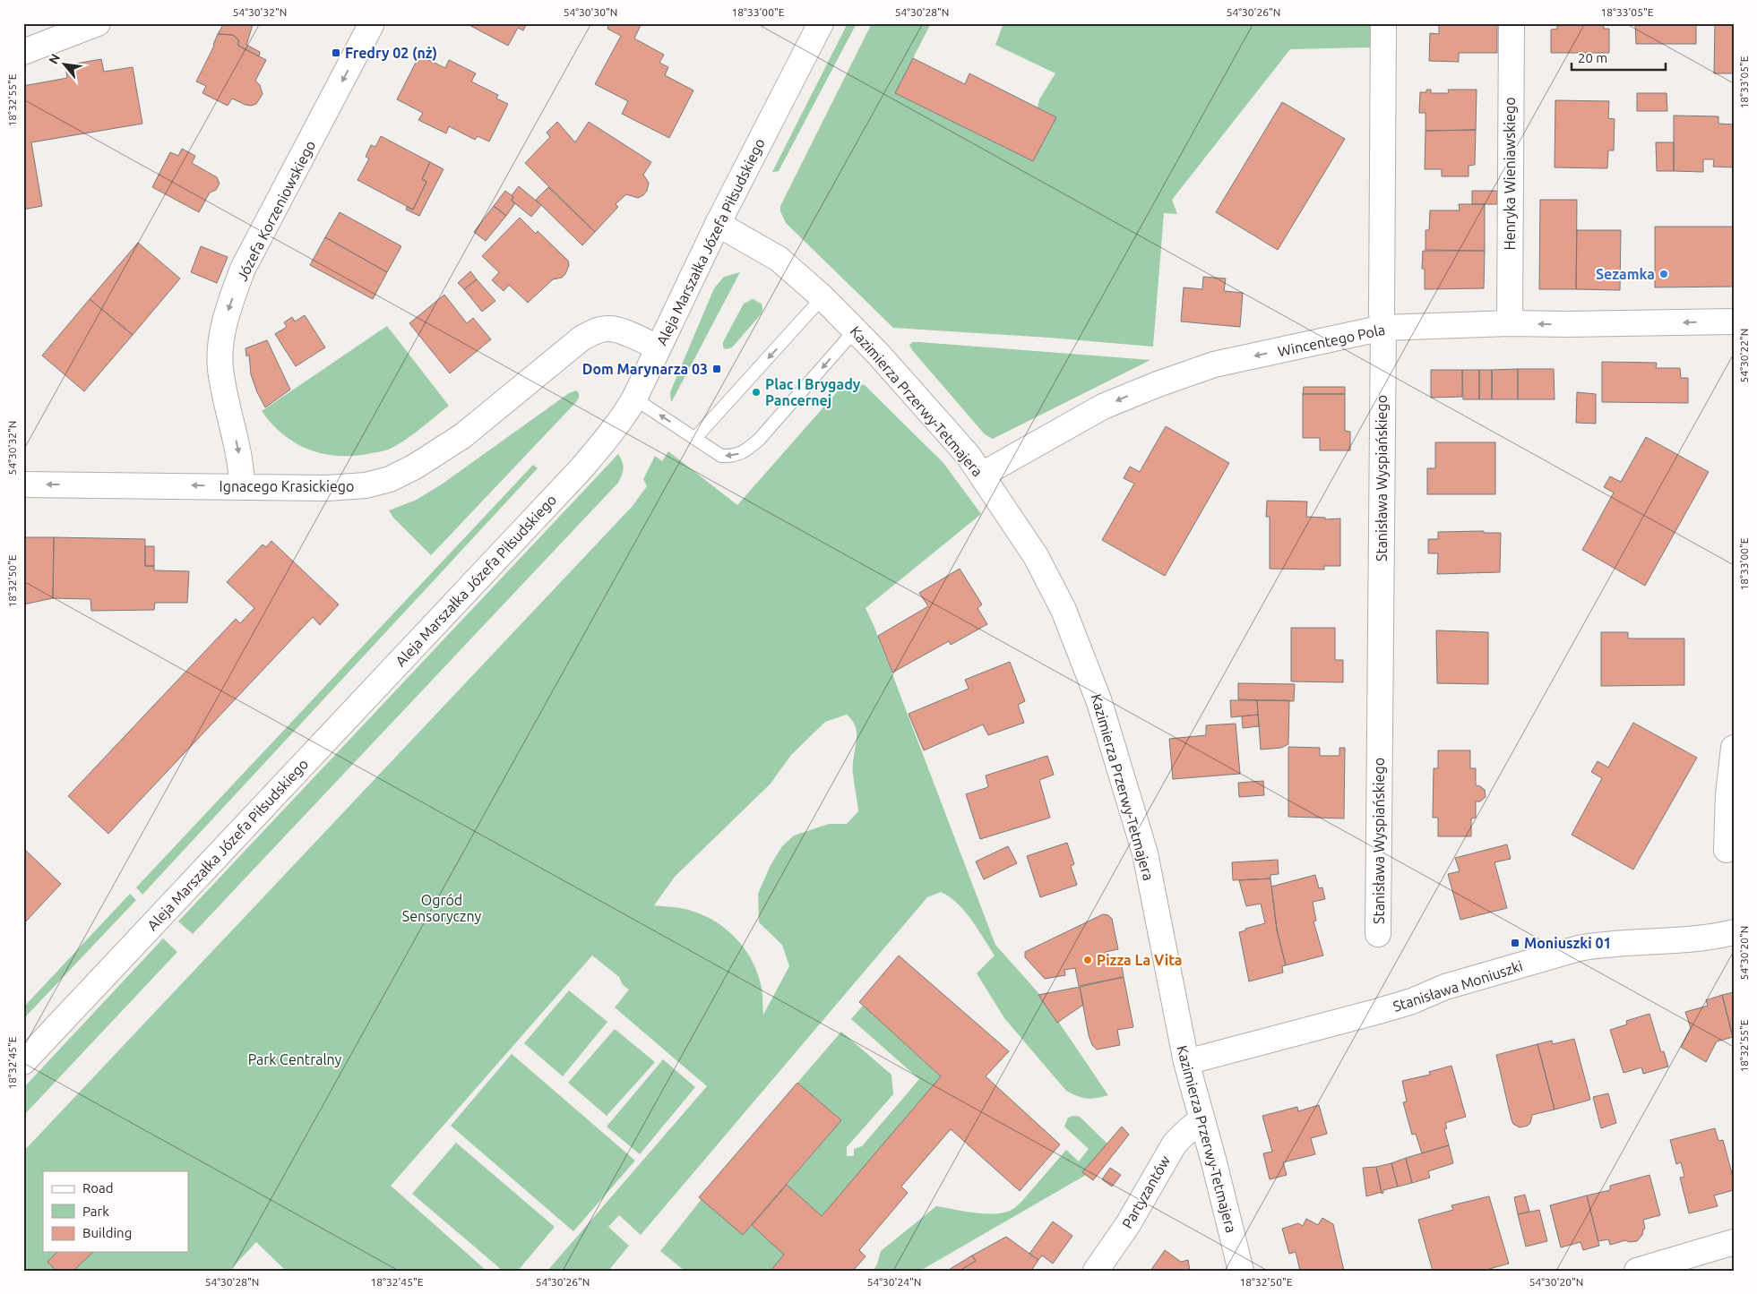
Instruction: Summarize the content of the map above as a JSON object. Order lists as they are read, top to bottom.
{
  "streets": {
    "street": [
      "Henryka Wieniawskiego",
      "Józefa Korzeniowskiego",
      "Aleja Marszałka Józefa Piłsudskiego",
      "Wincentego Pola",
      "Kazimierza Przerwy-Tetmajera",
      "Stanisława Wyspiańskiego",
      "Ignacego Krasickiego",
      "Stanisława Moniuszki",
      "Partyzantów"
    ]
  },
  "crossings": [
    ["Henryka Wieniawskiego", "Wincentego Pola"],
    ["Józefa Korzeniowskiego", "Ignacego Krasickiego"],
    ["Aleja Marszałka Józefa Piłsudskiego", "Kazimierza Przerwy-Tetmajera"],
    ["Aleja Marszałka Józefa Piłsudskiego", "Ignacego Krasickiego"],
    ["Wincentego Pola", "Kazimierza Przerwy-Tetmajera"],
    ["Wincentego Pola", "Stanisława Wyspiańskiego"],
    ["Kazimierza Przerwy-Tetmajera", "Stanisława Moniuszki"],
    ["Kazimierza Przerwy-Tetmajera", "Partyzantów"]
  ],
  "one_way": ["Józefa Korzeniowskiego", "Wincentego Pola"],
  "parks": ["Ogród Sensoryczny", "Park Centralny"],
  "places": {
    "transit": ["Fredry 02 (nż)", "Dom Marynarza 03", "Moniuszki 01"],
    "other": ["Sezamka", "Plac I Brygady Pancernej", "Pizza La Vita"]
  },
  "legend": ["Road", "Park", "Building"],
  "scale_bar": "20 m",
  "north": "top left",
  "coordinates": [
    "54°30'32\"N",
    "54°30'30\"N",
    "18°33'00\"E",
    "54°30'28\"N",
    "54°30'26\"N",
    "18°33'05\"E",
    "18°32'55\"E",
    "54°30'22\"N",
    "18°32'50\"E",
    "54°30'20\"N",
    "18°32'45\"E",
    "54°30'24\"N"
  ]
}
